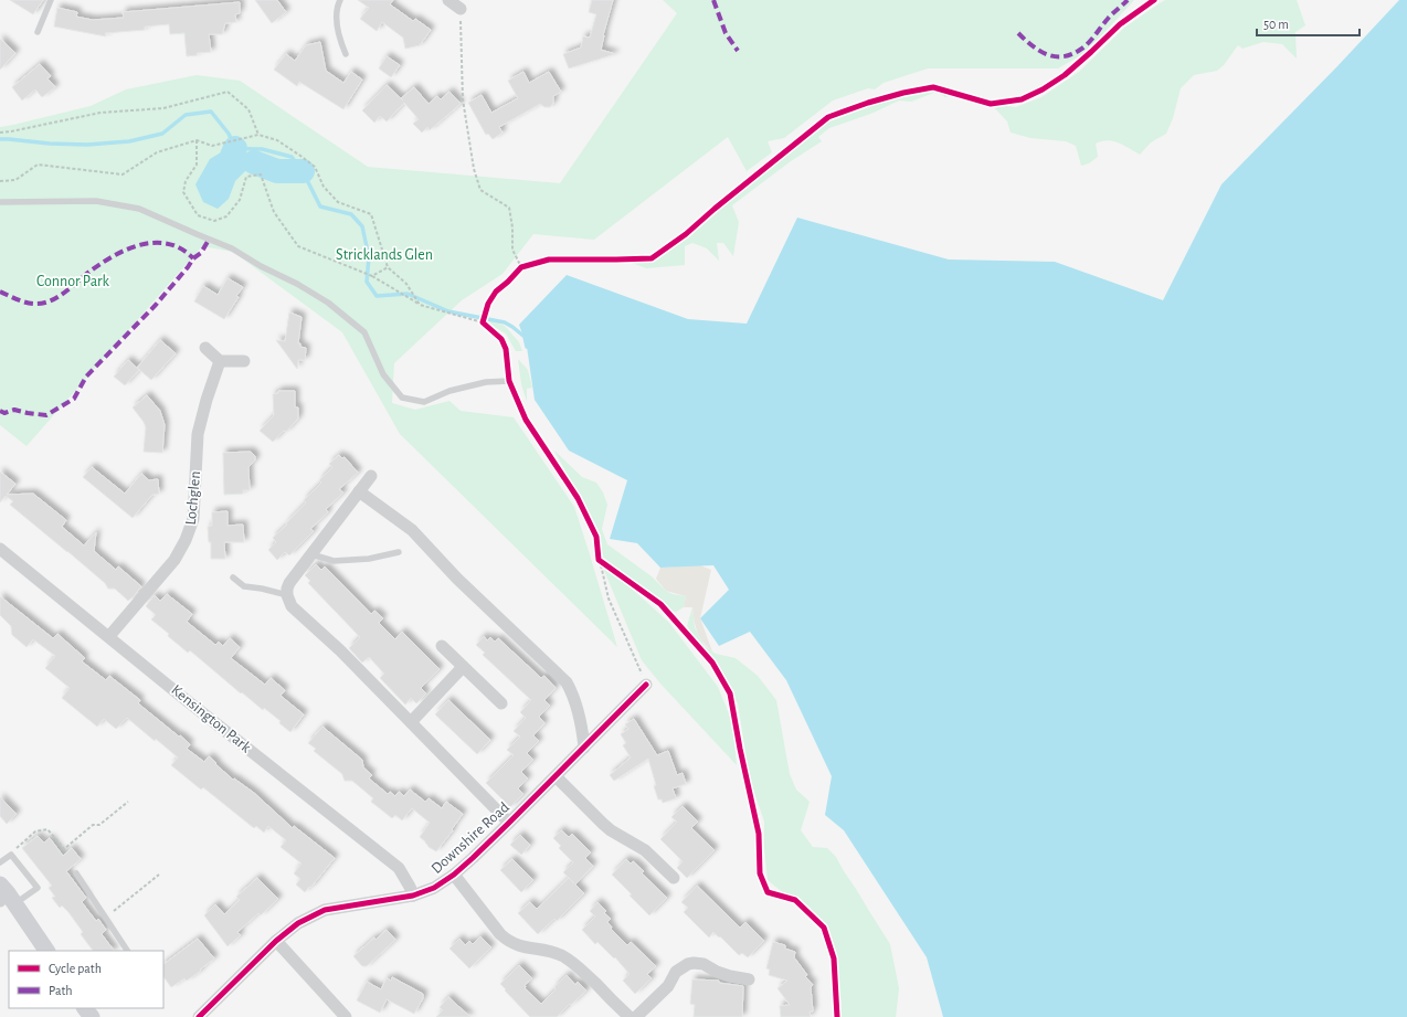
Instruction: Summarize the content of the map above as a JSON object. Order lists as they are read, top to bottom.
{
  "streets": {
    "street": ["Lochglen", "Kensington Park", "Downshire Road"]
  },
  "crossings": [
    ["Lochglen", "Kensington Park"],
    ["Kensington Park", "Downshire Road"]
  ],
  "parks": ["Stricklands Glen", "Connor Park"],
  "legend": ["Cycle path", "Path"],
  "scale_bar": "50 m"
}
